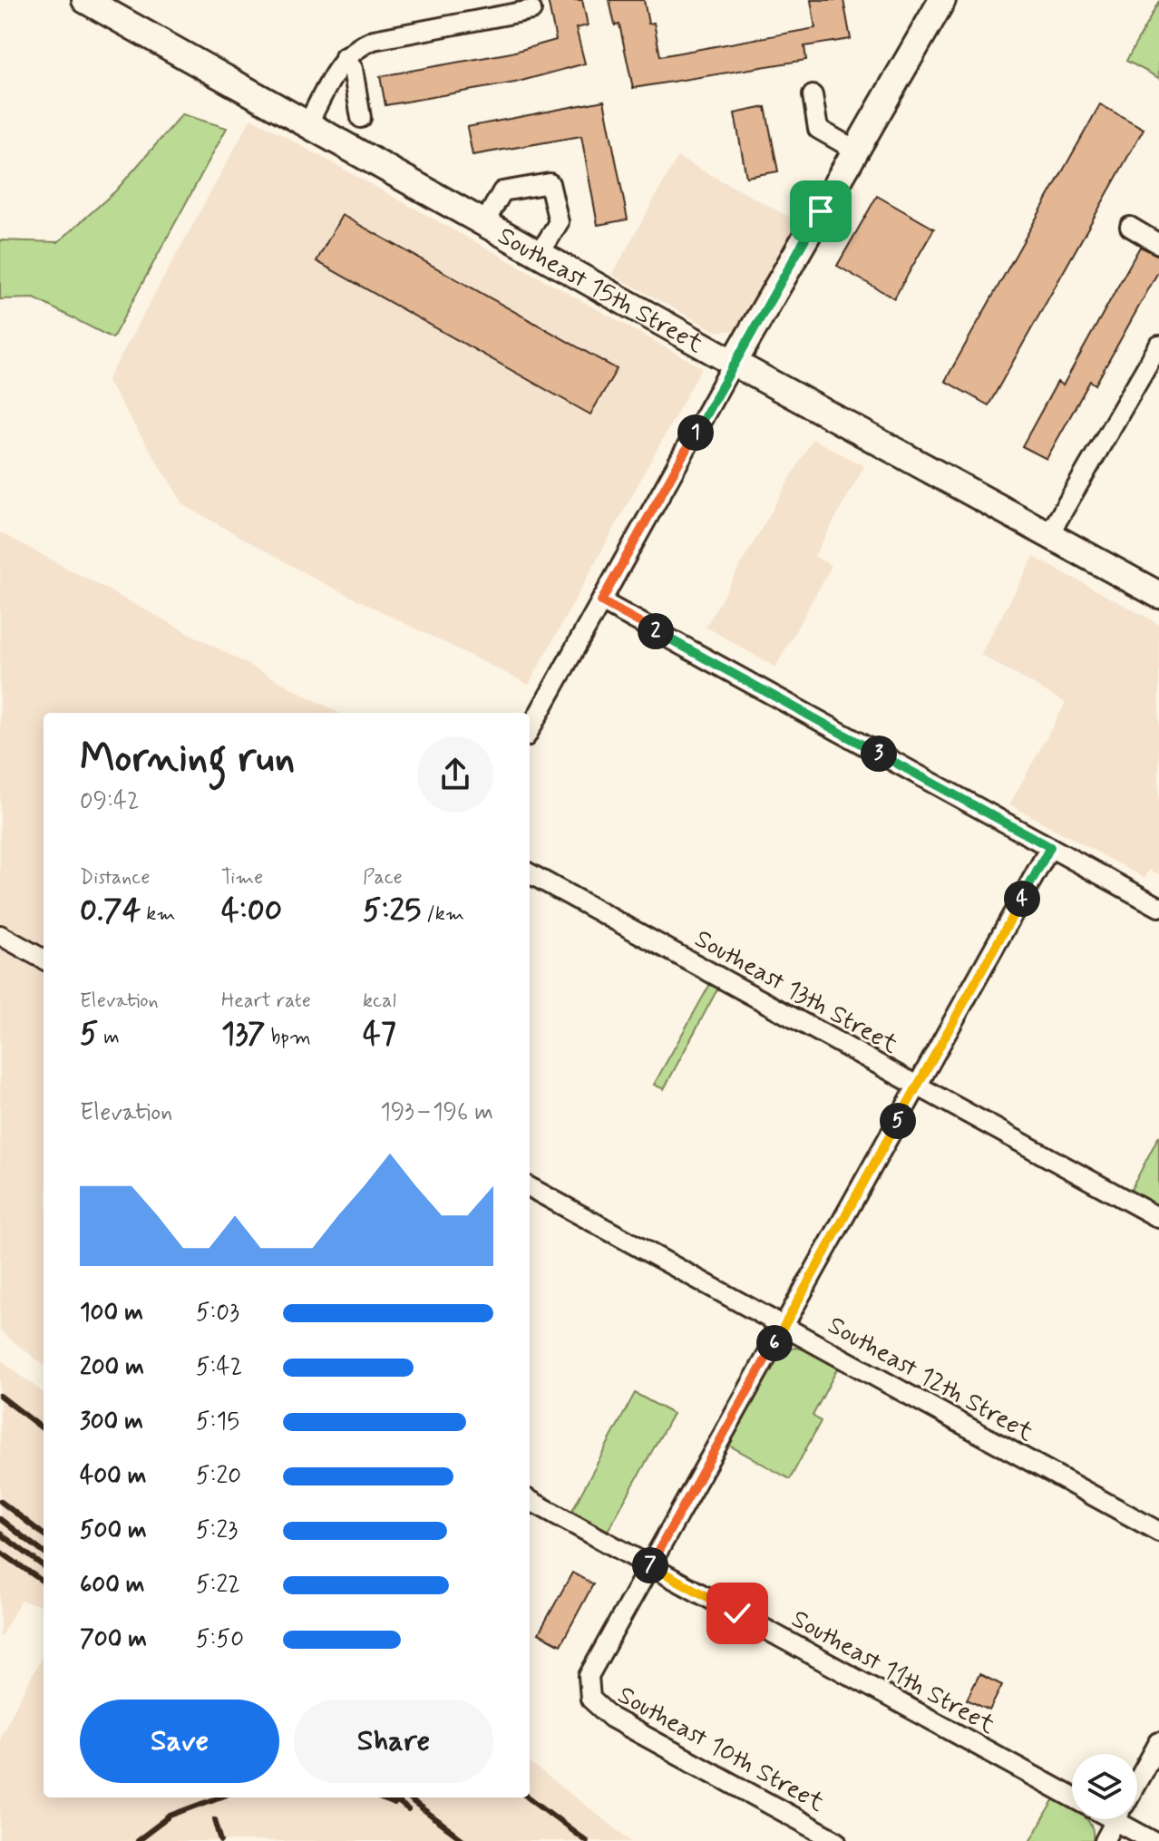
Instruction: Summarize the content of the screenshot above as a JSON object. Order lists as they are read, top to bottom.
{
  "streets": {
    "main road": ["Southeast 15th Street"],
    "street": [
      "Southeast 13th Street",
      "Southeast 12th Street",
      "Southeast 11th Street",
      "Southeast 10th Street"
    ]
  },
  "crossings": [
    ["Southeast 11th Street", "Southeast 10th Street"]
  ],
  "page": {
    "pins": [
      "1",
      "2",
      "3",
      "4",
      "5",
      "6",
      "7"
    ],
    "heading": ["Morning run", "09:42"],
    "stats": [
      ["Distance", "0.74 km"],
      ["Time", "4:00"],
      ["Pace", "5:25 /km"],
      ["Elevation", "5 m"],
      ["Heart rate", "137 bpm"],
      ["kcal", "47"]
    ],
    "chart": ["Elevation", "193–196 m"],
    "list": [
      {
        "name": "100 m",
        "note": "5:03"
      },
      {
        "name": "200 m",
        "note": "5:42"
      },
      {
        "name": "300 m",
        "note": "5:15"
      },
      {
        "name": "400 m",
        "note": "5:20"
      },
      {
        "name": "500 m",
        "note": "5:23"
      },
      {
        "name": "600 m",
        "note": "5:22"
      },
      {
        "name": "700 m",
        "note": "5:50"
      }
    ],
    "buttons": ["Save", "Share"]
  }
}
